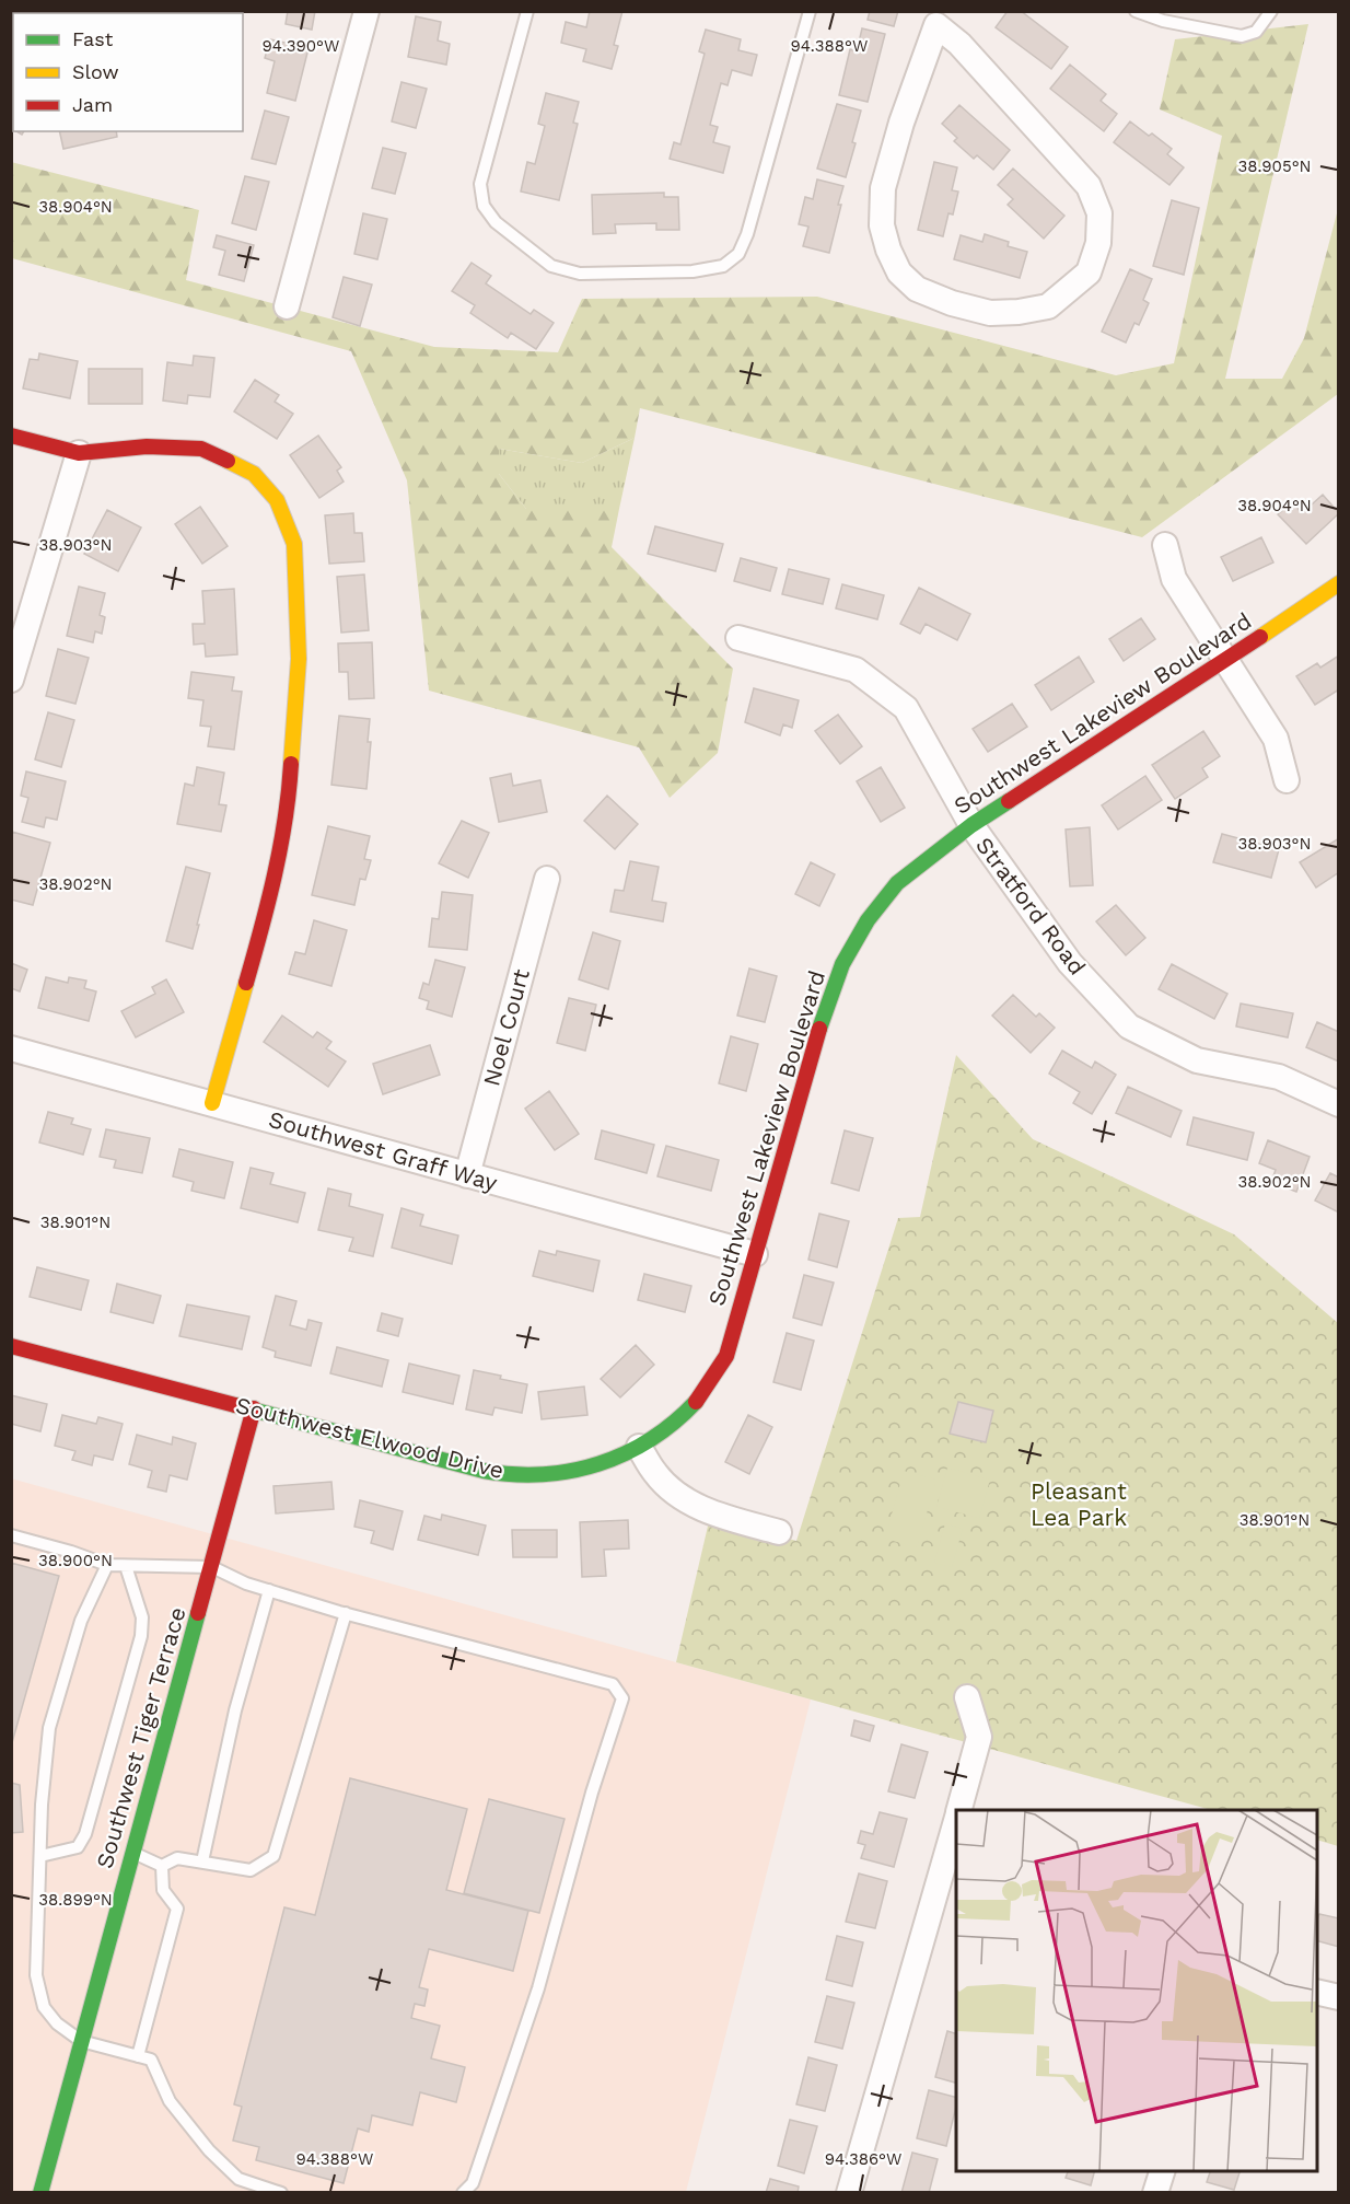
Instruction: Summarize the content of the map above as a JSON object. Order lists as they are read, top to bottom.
{
  "streets": {
    "street": [
      "Southwest Lakeview Boulevard",
      "Stratford Road",
      "Noel Court",
      "Southwest Graff Way",
      "Southwest Elwood Drive",
      "Southwest Tiger Terrace"
    ]
  },
  "crossings": [
    ["Southwest Lakeview Boulevard", "Stratford Road"],
    ["Southwest Lakeview Boulevard", "Southwest Graff Way"],
    ["Southwest Lakeview Boulevard", "Southwest Elwood Drive"],
    ["Noel Court", "Southwest Graff Way"],
    ["Southwest Elwood Drive", "Southwest Tiger Terrace"]
  ],
  "parks": ["Pleasant Lea Park"],
  "legend": ["Fast", "Slow", "Jam"],
  "coordinates": [
    "94.390°W",
    "94.388°W",
    "38.905°N",
    "38.904°N",
    "38.903°N",
    "38.902°N",
    "38.901°N",
    "38.900°N",
    "38.899°N",
    "94.386°W"
  ]
}
